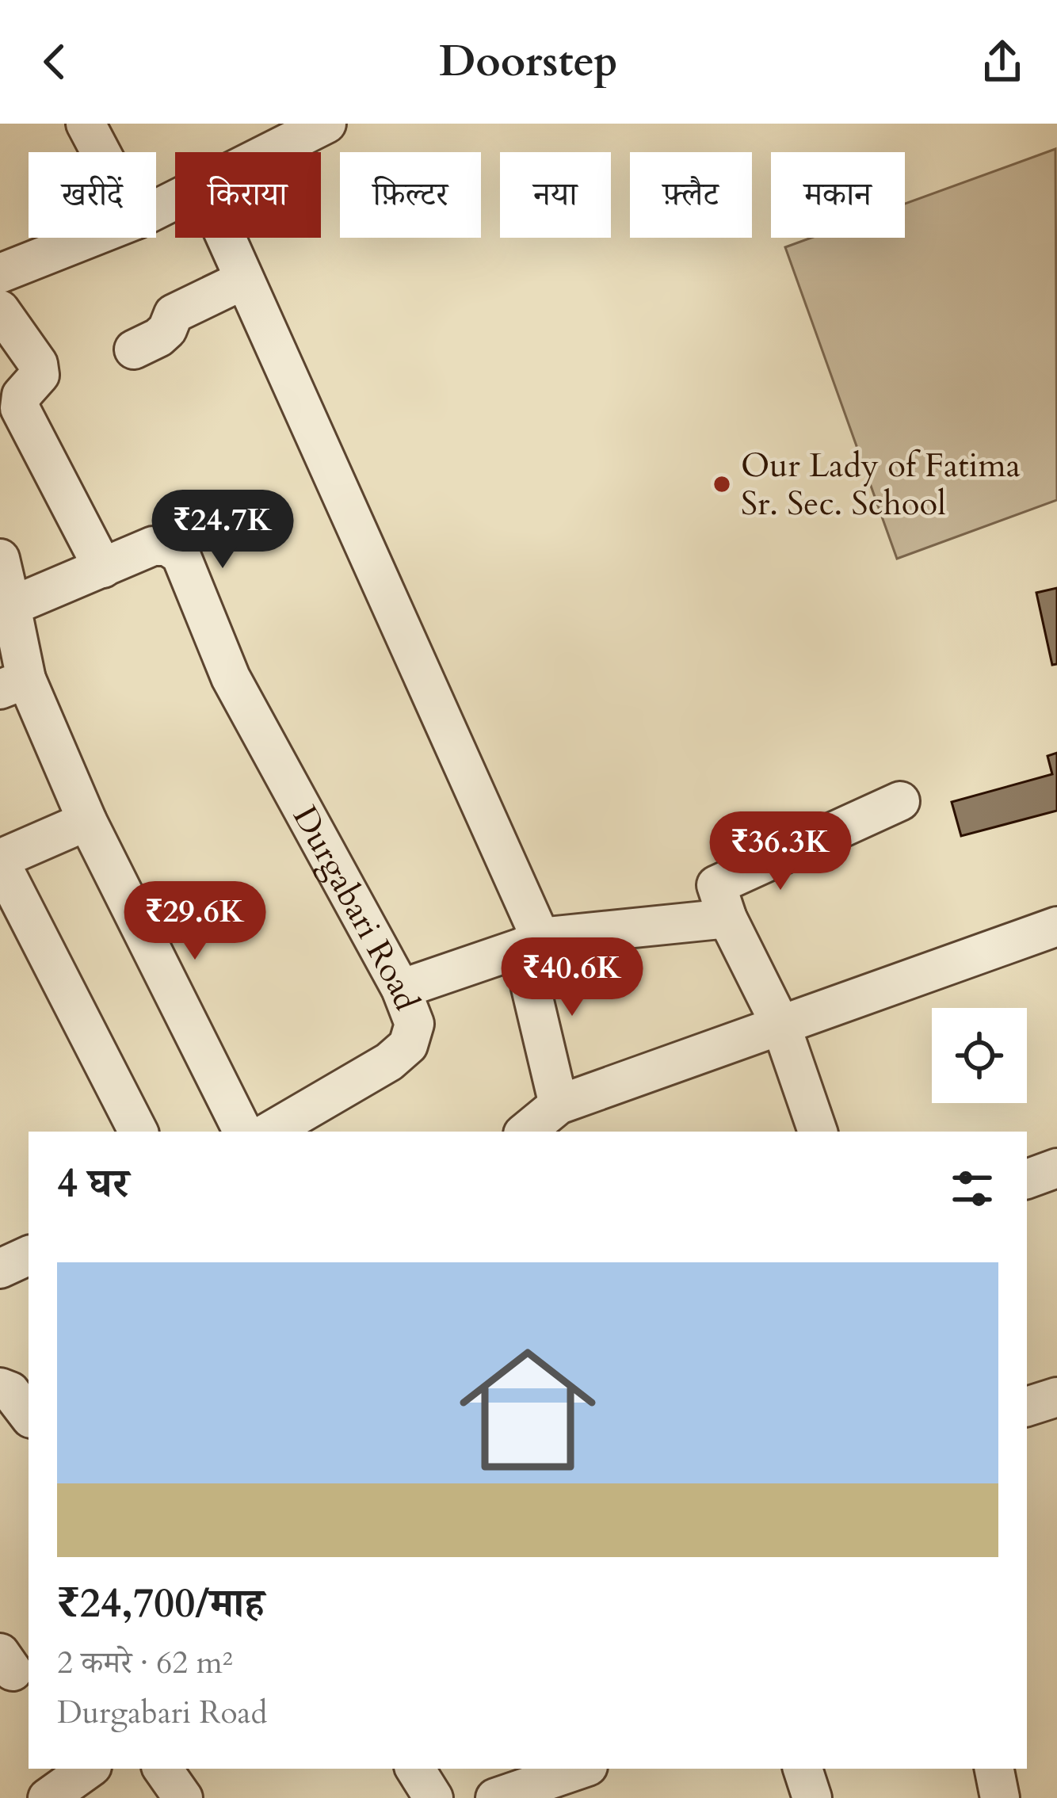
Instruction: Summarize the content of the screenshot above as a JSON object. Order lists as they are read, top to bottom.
{
  "streets": {
    "street": ["Durgabari Road"]
  },
  "places": ["Our Lady of Fatima Sr. Sec. School"],
  "page": {
    "header": "Doorstep",
    "chip": [
      "खरीदें",
      "किराया",
      "फ़िल्टर",
      "नया",
      "फ़्लैट",
      "मकान"
    ],
    "price": [
      "₹24.7K",
      "₹36.3K",
      "₹29.6K",
      "₹40.6K"
    ],
    "heading": "4 घर",
    "list": [
      {
        "name": "₹24,700/माह",
        "note": "2 कमरे · 62 m² · Durgabari Road"
      }
    ]
  }
}
